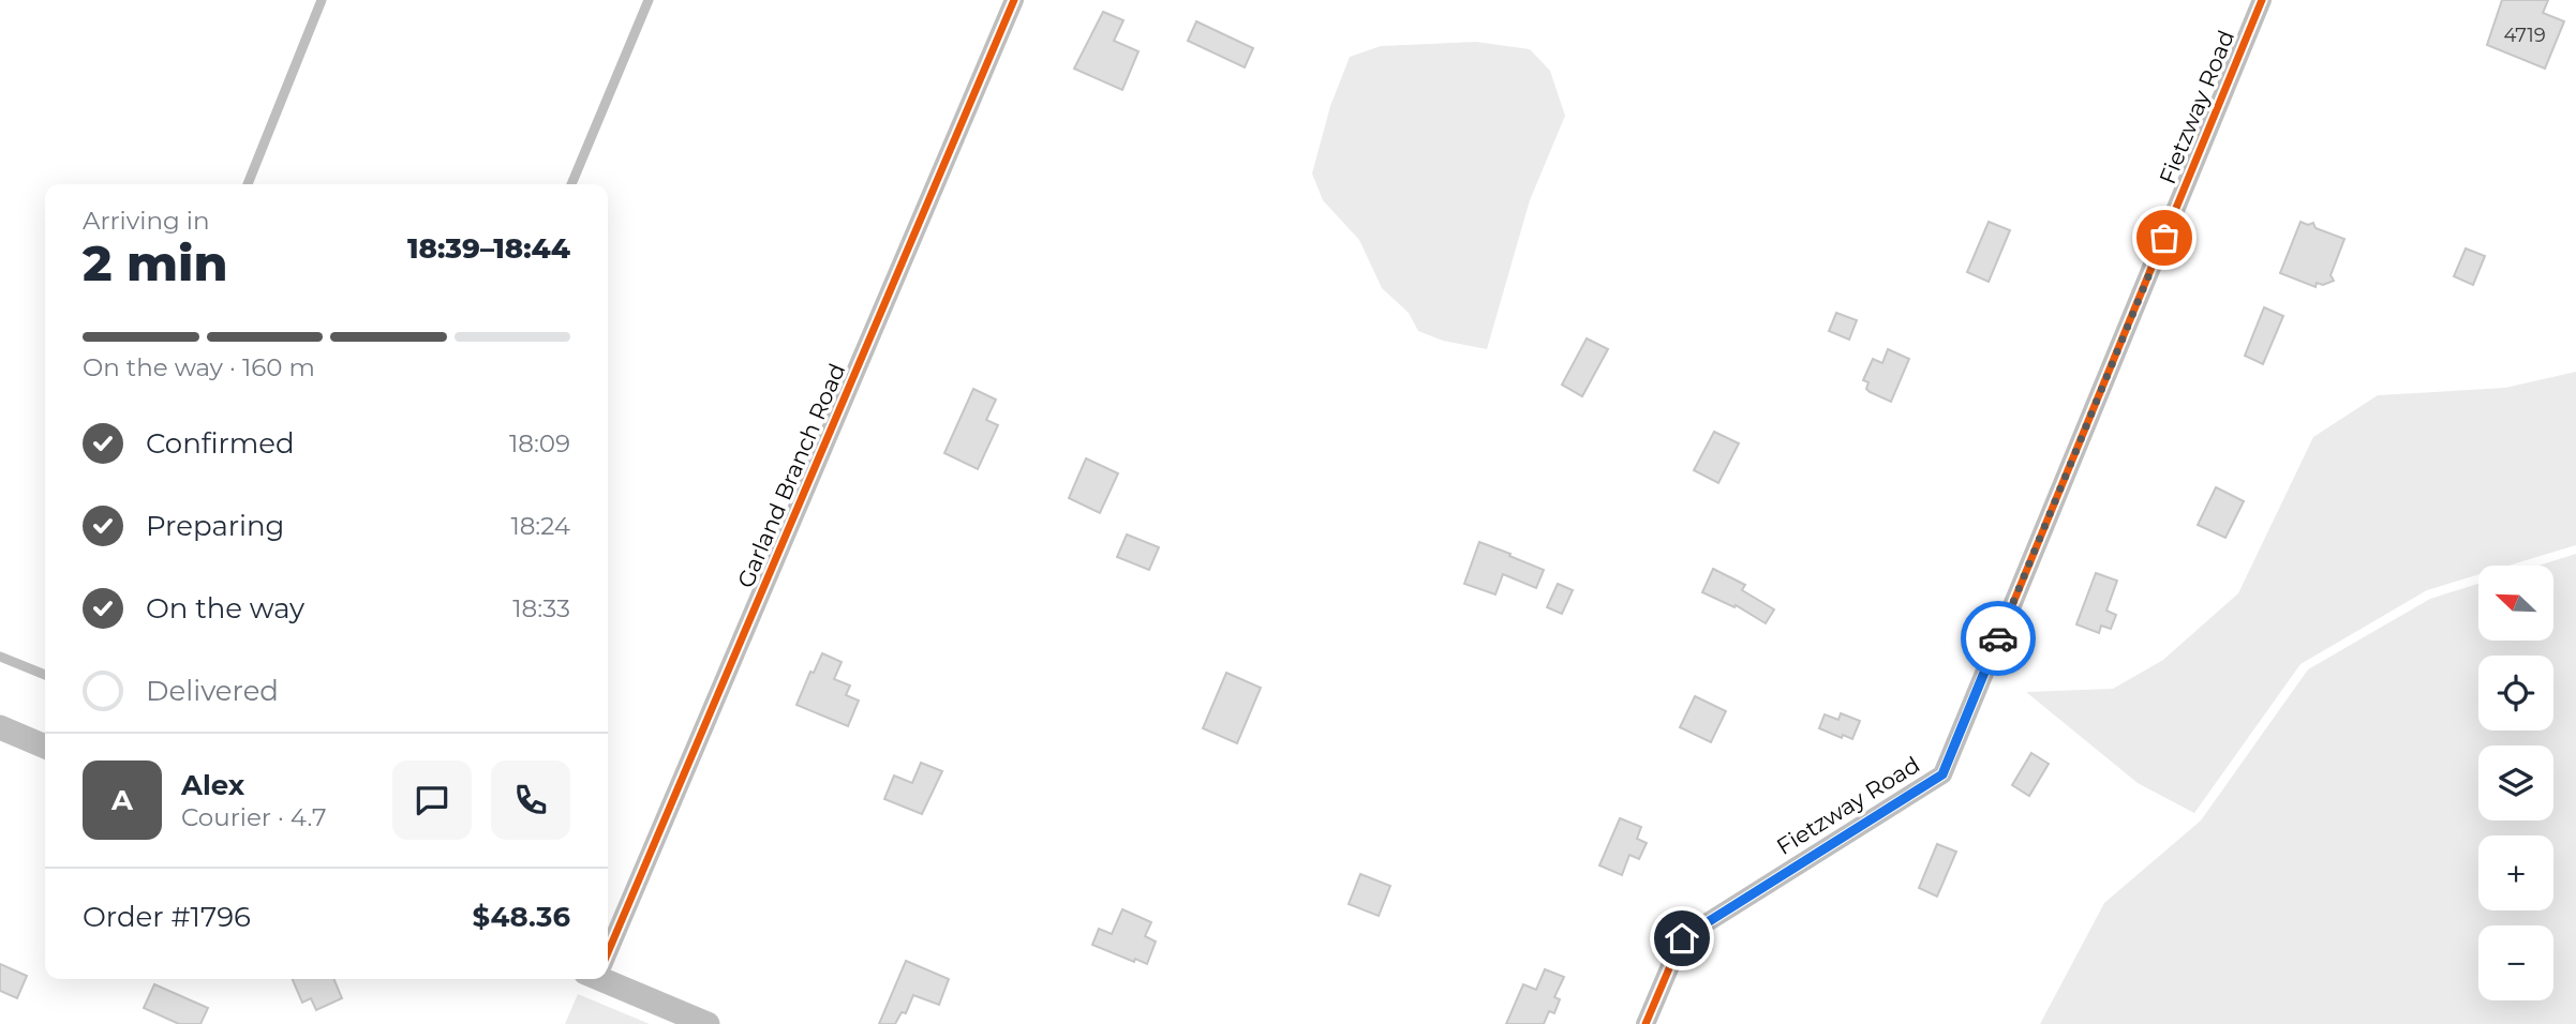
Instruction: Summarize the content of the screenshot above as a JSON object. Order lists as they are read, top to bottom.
{
  "streets": {
    "street": ["Fietzway Road", "Garland Branch Road"]
  },
  "house_numbers": ["4719"],
  "north": "top left",
  "page": {
    "heading": ["2 min", "Arriving in", "18:39–18:44"],
    "panel": [
      "Alex",
      "Courier · 4.7",
      "Order #1796",
      "$48.36"
    ],
    "bar": "On the way · 160 m",
    "list": [
      ["Confirmed", "18:09"],
      ["Preparing", "18:24"],
      ["On the way", "18:33"],
      "Delivered"
    ],
    "map_buttons": ["+", "−"],
    "round": "A"
  }
}
